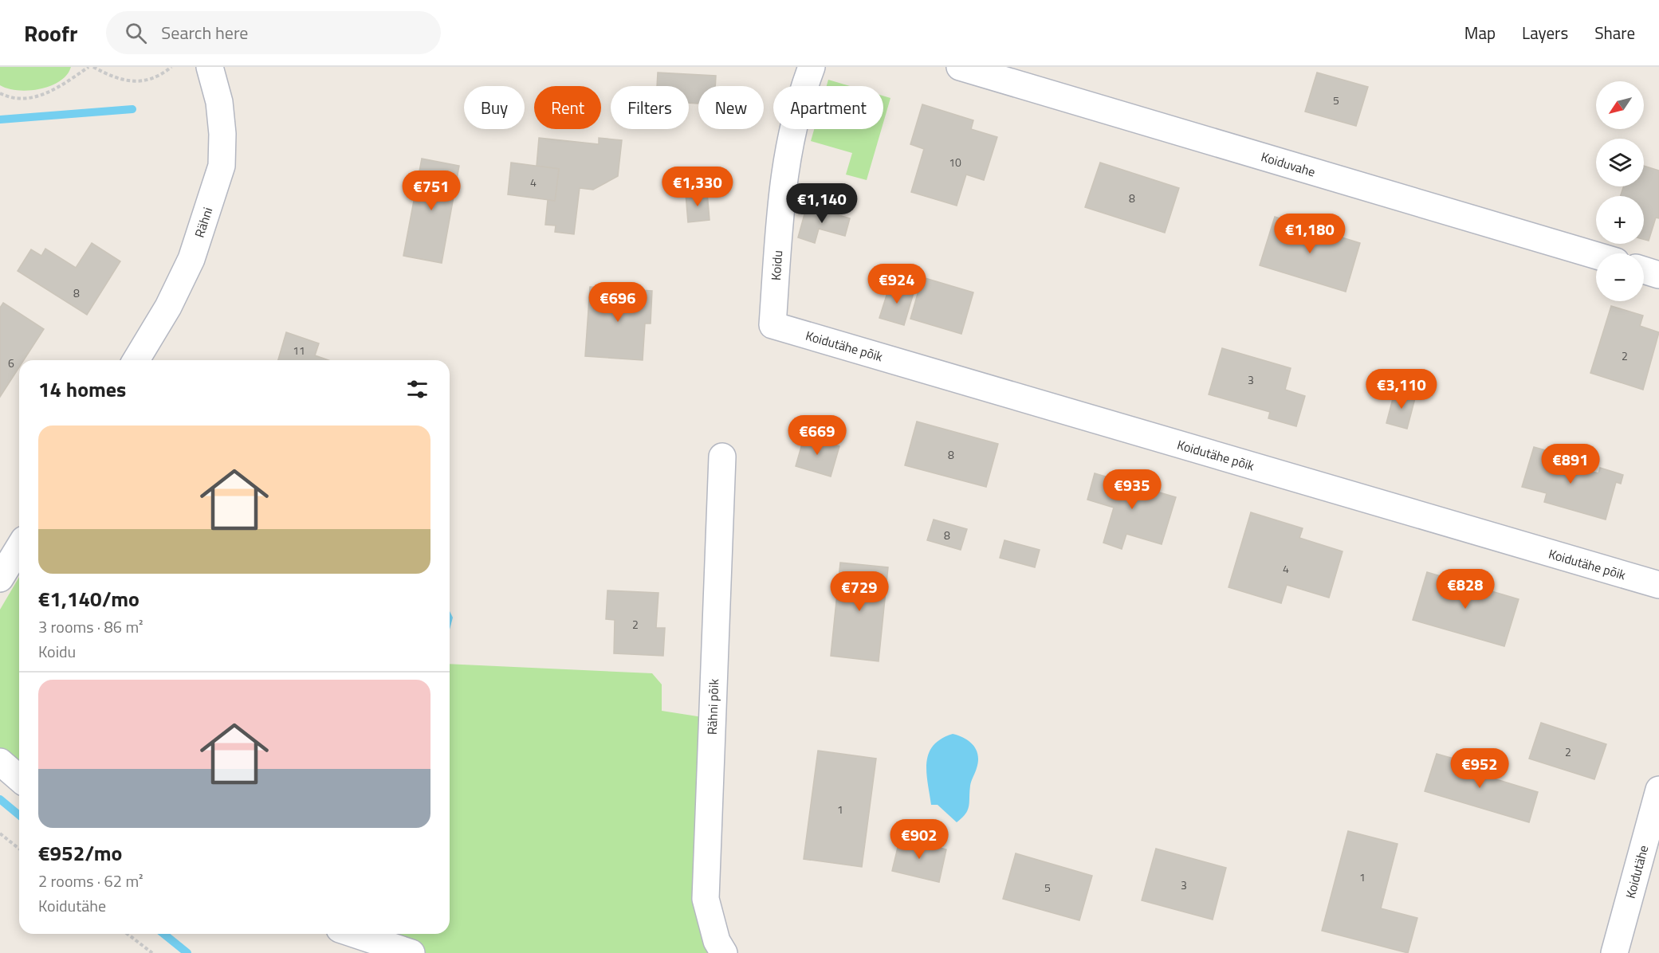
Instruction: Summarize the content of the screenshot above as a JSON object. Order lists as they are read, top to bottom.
{
  "streets": {
    "street": [
      "Koiduvahe",
      "Rähni",
      "Koidu",
      "Koidutähe põik",
      "Rähni põik",
      "Koidutähe"
    ]
  },
  "crossings": [
    ["Koidu", "Koidutähe põik"]
  ],
  "house_numbers": [
    "5",
    "10",
    "4",
    "8",
    "8",
    "11",
    "2",
    "6",
    "3",
    "8",
    "8",
    "4",
    "2",
    "2",
    "1",
    "1",
    "3",
    "5"
  ],
  "north": "bottom left",
  "page": {
    "header": "Roofr",
    "search": "Search here",
    "nav": ["Map", "Layers", "Share"],
    "map_buttons": ["+", "−"],
    "chip": [
      "Buy",
      "Rent",
      "Filters",
      "New",
      "Apartment"
    ],
    "price": [
      "€1,330",
      "€751",
      "€1,140",
      "€1,180",
      "€924",
      "€696",
      "€3,110",
      "€669",
      "€891",
      "€935",
      "€828",
      "€729",
      "€952",
      "€902"
    ],
    "heading": "14 homes",
    "list": [
      {
        "name": "€1,140/mo",
        "note": "3 rooms · 86 m² · Koidu"
      },
      {
        "name": "€952/mo",
        "note": "2 rooms · 62 m² · Koidutähe"
      }
    ]
  }
}
